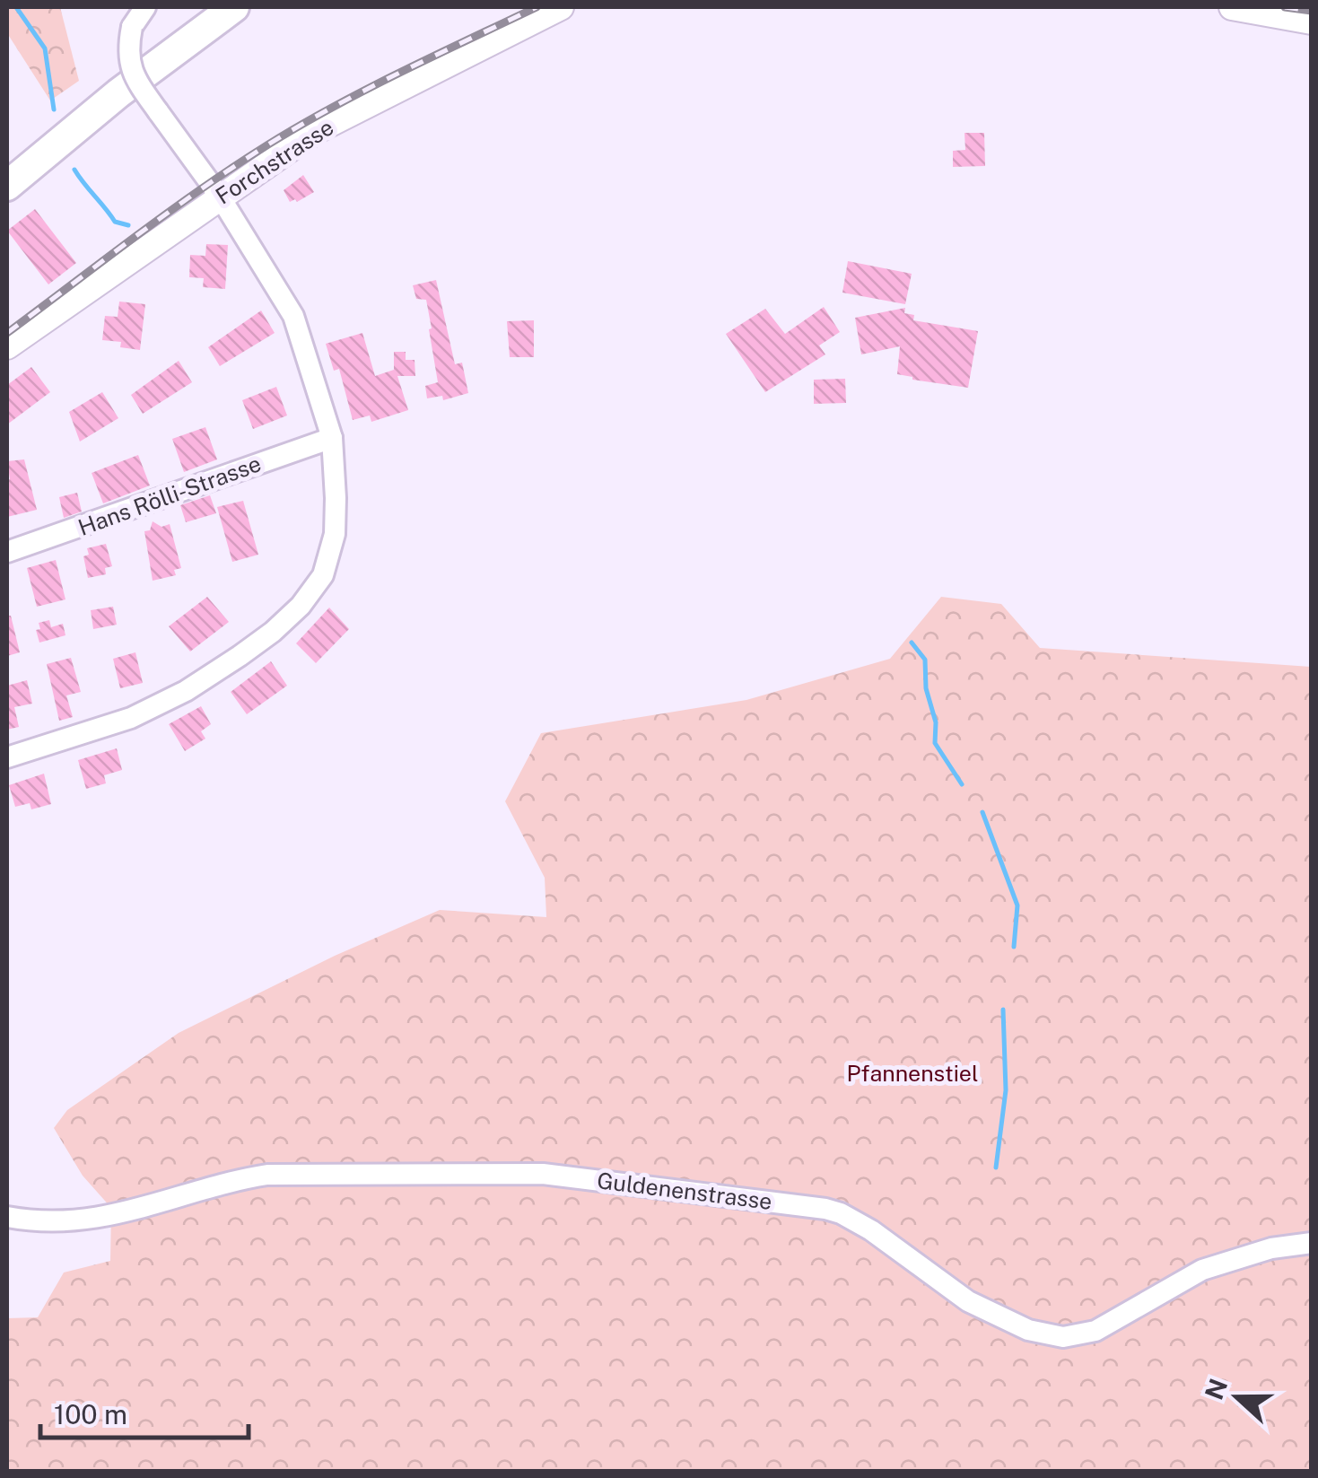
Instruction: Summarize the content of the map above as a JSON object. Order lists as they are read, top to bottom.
{
  "streets": {
    "main road": ["Forchstrasse"],
    "street": ["Hans Rölli-Strasse", "Guldenenstrasse"]
  },
  "parks": ["Pfannenstiel"],
  "scale_bar": "100 m",
  "north": "left"
}
